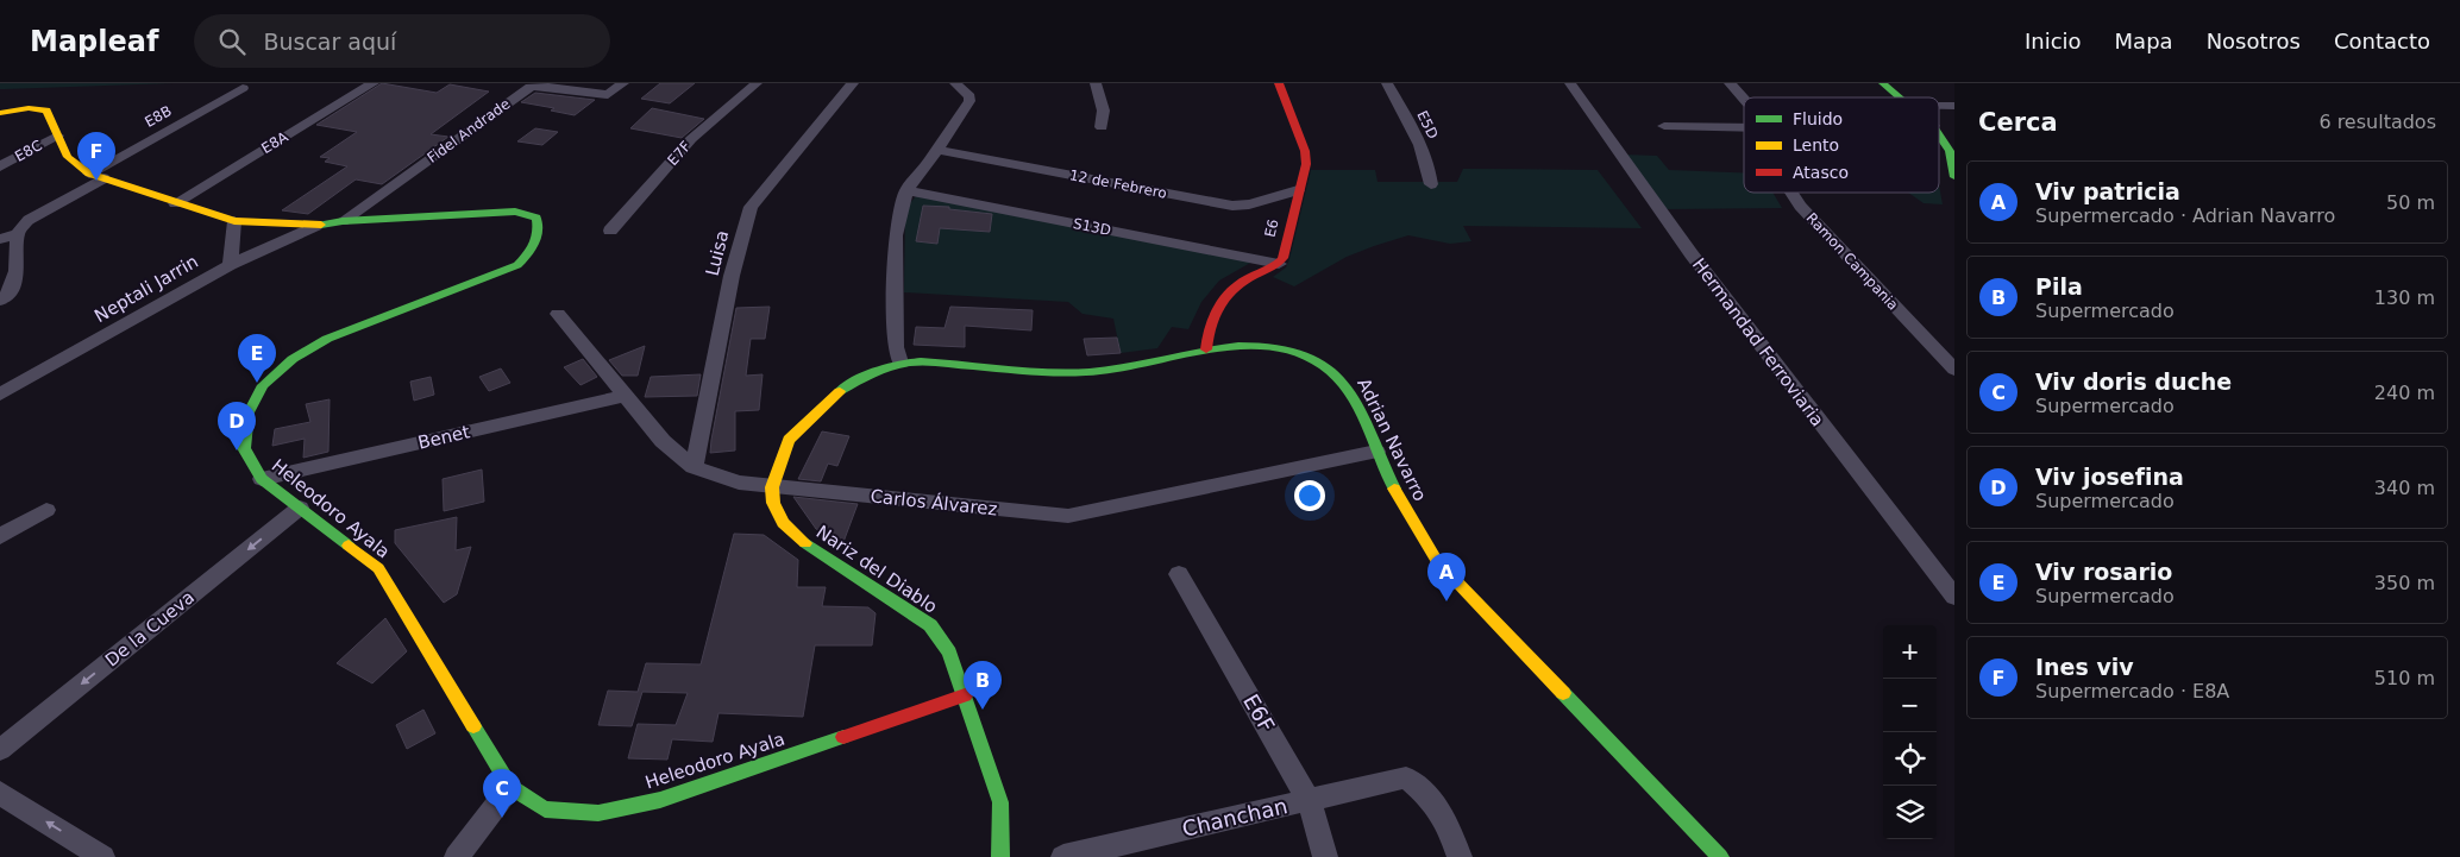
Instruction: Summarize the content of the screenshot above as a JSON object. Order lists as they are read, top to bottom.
{
  "streets": {
    "street": [
      "E8B",
      "E5D",
      "Fidel Andrade",
      "E8A",
      "E8C",
      "E7F",
      "12 de Febrero",
      "S13D",
      "E6",
      "Luisa",
      "Ramon Campania",
      "Neptali Jarrin",
      "Hermandad Ferroviaria",
      "Benet",
      "Adrian Navarro",
      "Carlos Álvarez",
      "Heleodoro Ayala",
      "Nariz del Diablo",
      "De la Cueva",
      "E6F",
      "Chanchan"
    ]
  },
  "crossings": [
    ["E8B", "Heleodoro Ayala"],
    ["Fidel Andrade", "Heleodoro Ayala"],
    ["E8A", "Heleodoro Ayala"],
    ["E8C", "Heleodoro Ayala"],
    ["12 de Febrero", "E6"],
    ["S13D", "E6"],
    ["E6", "Adrian Navarro"],
    ["Luisa", "Carlos Álvarez"],
    ["Neptali Jarrin", "Heleodoro Ayala"],
    ["Benet", "Carlos Álvarez"],
    ["Benet", "Heleodoro Ayala"],
    ["Adrian Navarro", "Carlos Álvarez"],
    ["Adrian Navarro", "Nariz del Diablo"],
    ["Carlos Álvarez", "Nariz del Diablo"],
    ["Heleodoro Ayala", "Nariz del Diablo"],
    ["Heleodoro Ayala", "De la Cueva"],
    ["E6F", "Chanchan"]
  ],
  "one_way": ["De la Cueva"],
  "legend": ["Fluido", "Lento", "Atasco"],
  "page": {
    "header": "Mapleaf",
    "search": "Buscar aquí",
    "nav": [
      "Inicio",
      "Mapa",
      "Nosotros",
      "Contacto"
    ],
    "heading": ["Cerca", "6 resultados"],
    "pins": [
      "F",
      "E",
      "D",
      "A",
      "B",
      "C"
    ],
    "list": [
      {
        "mark": "A",
        "name": "Viv patricia",
        "note": "Supermercado · Adrian Navarro",
        "value": "50 m"
      },
      {
        "mark": "B",
        "name": "Pila",
        "note": "Supermercado",
        "value": "130 m"
      },
      {
        "mark": "C",
        "name": "Viv doris duche",
        "note": "Supermercado",
        "value": "240 m"
      },
      {
        "mark": "D",
        "name": "Viv josefina",
        "note": "Supermercado",
        "value": "340 m"
      },
      {
        "mark": "E",
        "name": "Viv rosario",
        "note": "Supermercado",
        "value": "350 m"
      },
      {
        "mark": "F",
        "name": "Ines viv",
        "note": "Supermercado · E8A",
        "value": "510 m"
      }
    ],
    "map_buttons": ["+", "−"]
  }
}
